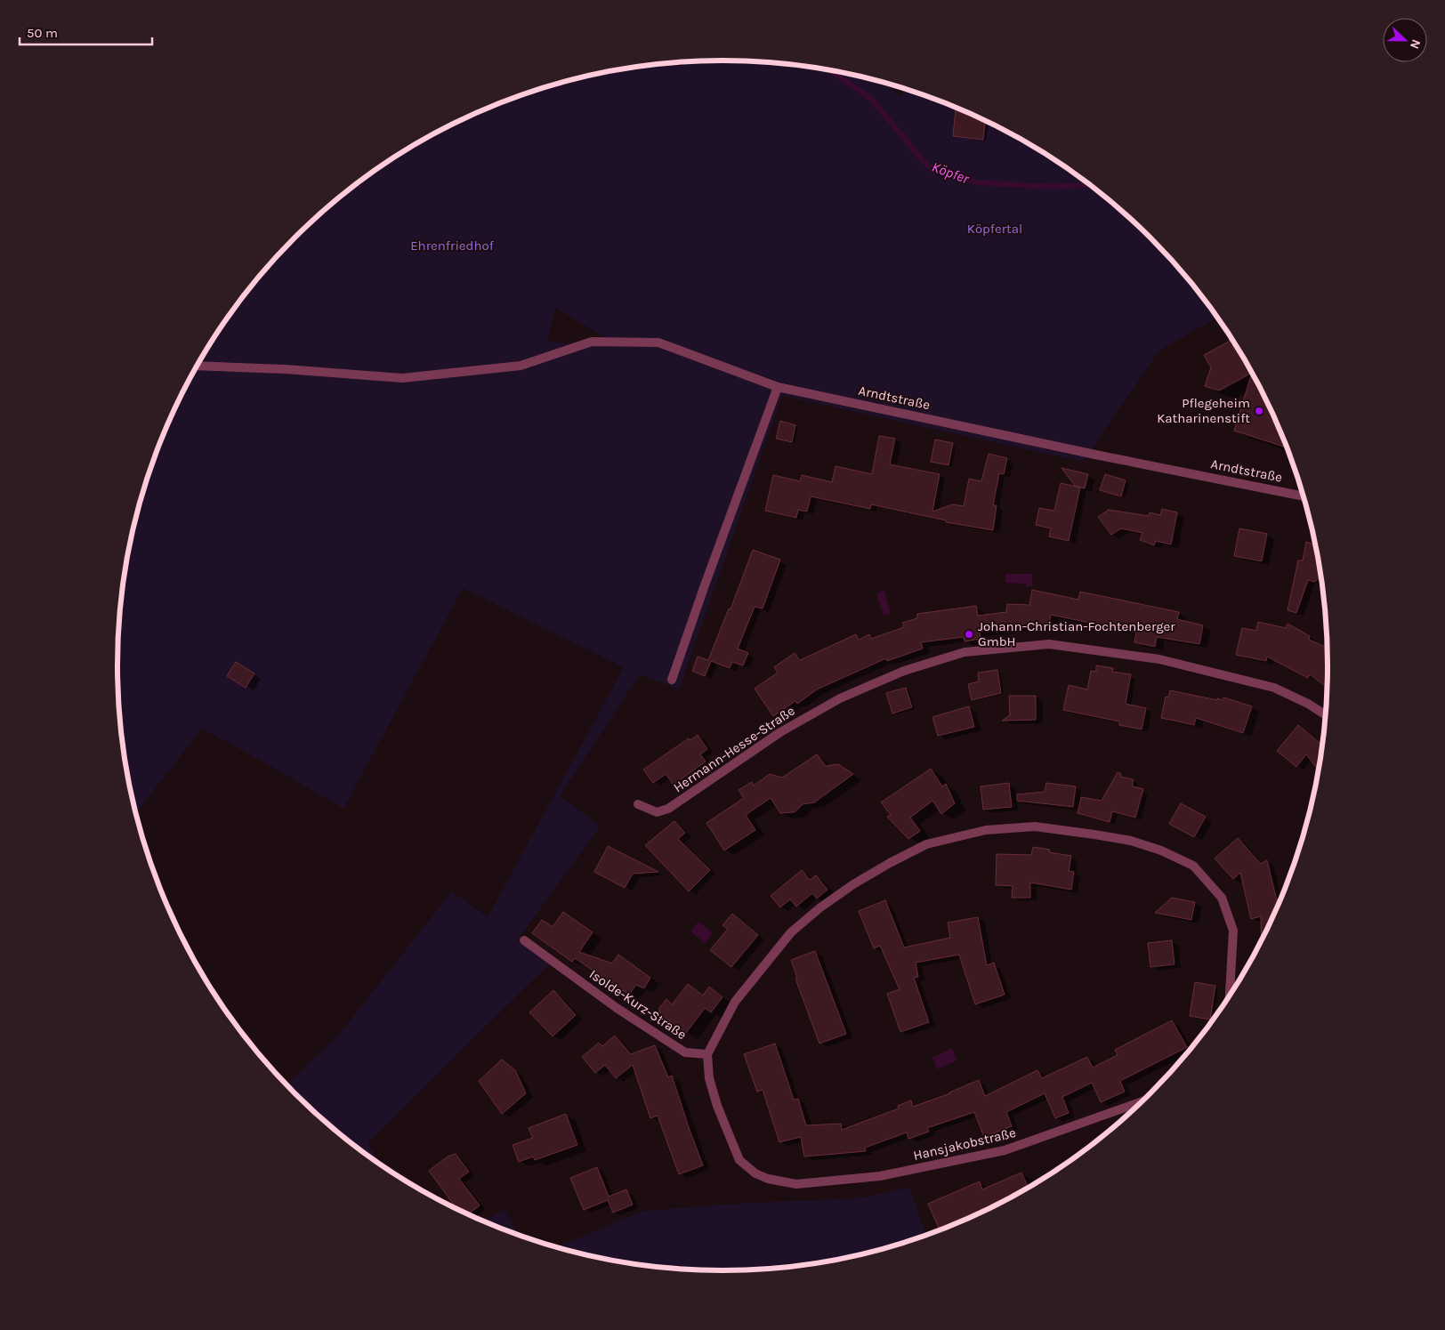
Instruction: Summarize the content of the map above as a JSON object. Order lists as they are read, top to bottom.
{
  "streets": {
    "street": [
      "Arndtstraße",
      "Hermann-Hesse-Straße",
      "Isolde-Kurz-Straße",
      "Hansjakobstraße"
    ]
  },
  "crossings": [
    ["Isolde-Kurz-Straße", "Hansjakobstraße"]
  ],
  "water": ["Köpfer"],
  "parks": ["Köpfertal", "Ehrenfriedhof"],
  "places": ["Pflegeheim Katharinenstift", "Johann-Christian-Fochtenberger GmbH"],
  "scale_bar": "50 m",
  "north": "right"
}
